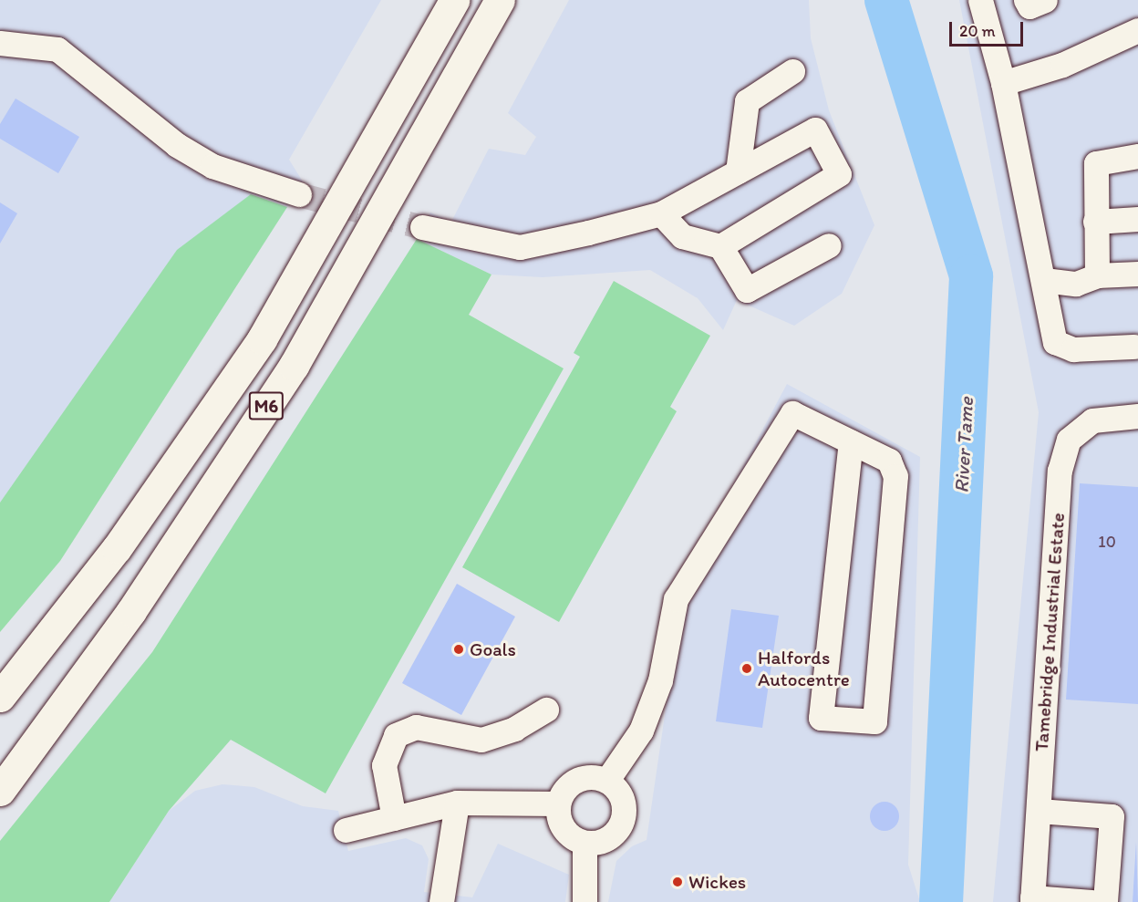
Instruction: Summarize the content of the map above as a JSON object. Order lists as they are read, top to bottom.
{
  "streets": {
    "highway": ["M6"],
    "street": ["Tamebridge Industrial Estate"]
  },
  "water": ["River Tame"],
  "places": ["Goals", "Halfords Autocentre", "Wickes"],
  "house_numbers": ["10"],
  "scale_bar": "20 m"
}
